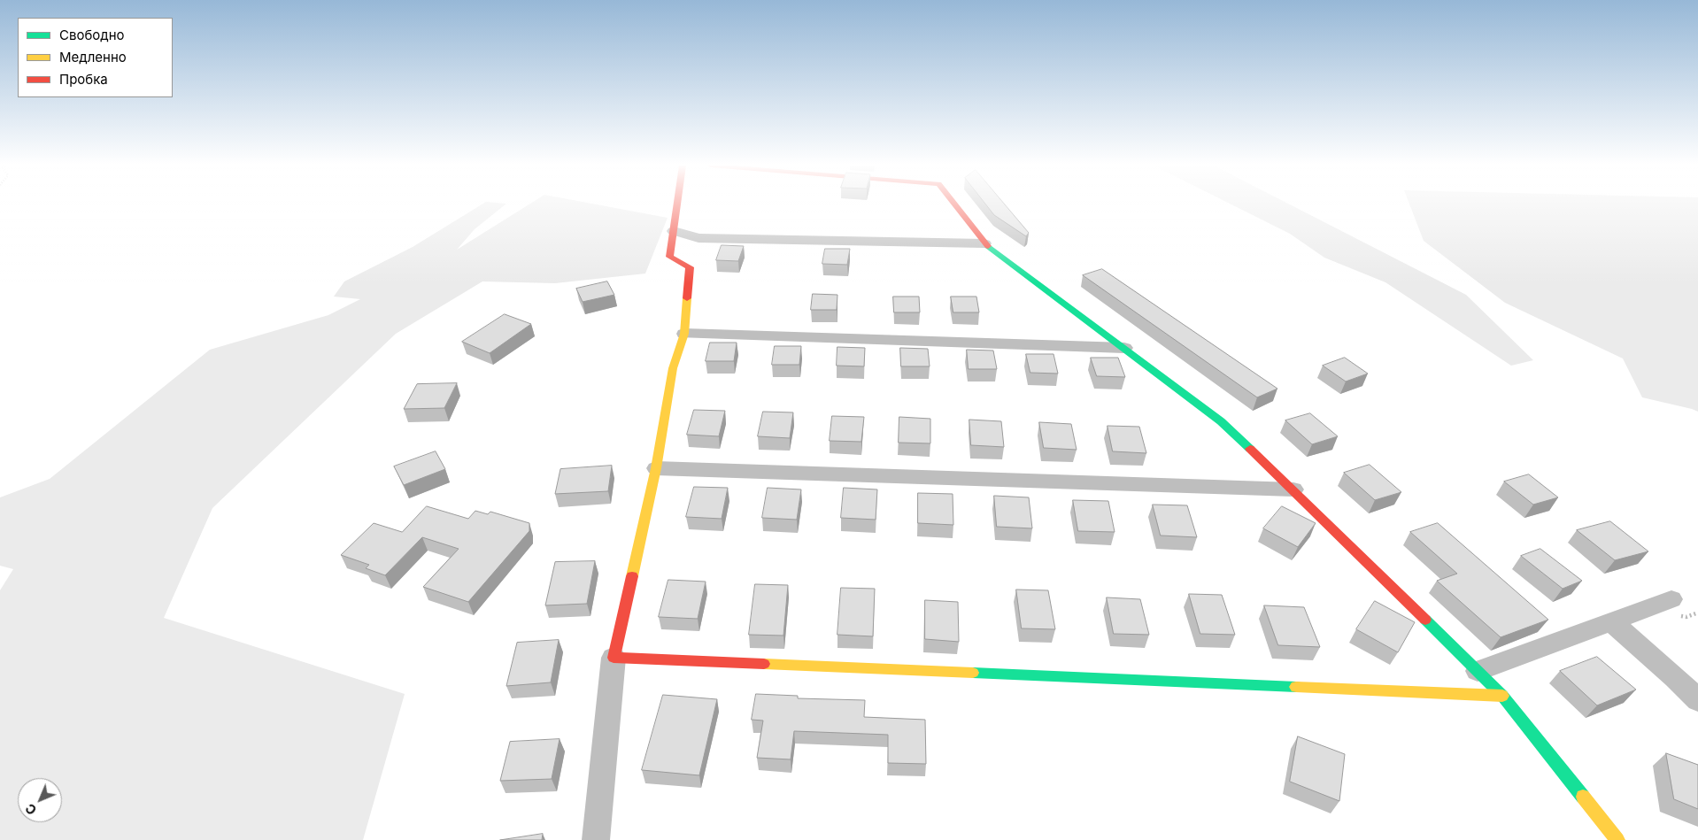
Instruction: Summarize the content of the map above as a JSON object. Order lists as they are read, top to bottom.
{
  "legend": ["Свободно", "Медленно", "Пробка"],
  "north": "bottom left"
}
